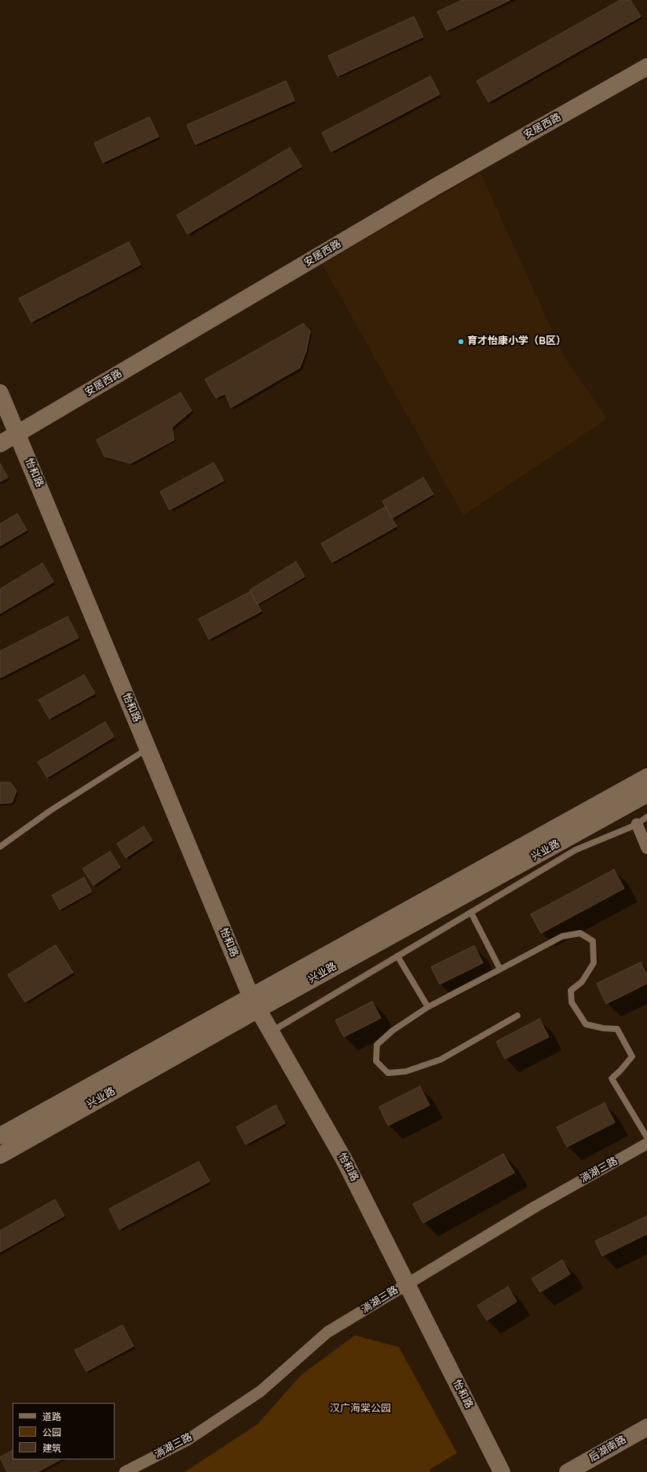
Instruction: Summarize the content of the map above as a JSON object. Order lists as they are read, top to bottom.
{
  "streets": {
    "street": [
      "安居西路",
      "怡和路",
      "兴业路",
      "淌湖三路",
      "后湖南路"
    ]
  },
  "crossings": [
    ["安居西路", "怡和路"],
    ["怡和路", "兴业路"],
    ["怡和路", "淌湖三路"]
  ],
  "parks": ["汉广海棠公园"],
  "places": ["育才怡康小学（B区）"],
  "legend": ["道路", "公园", "建筑"]
}
